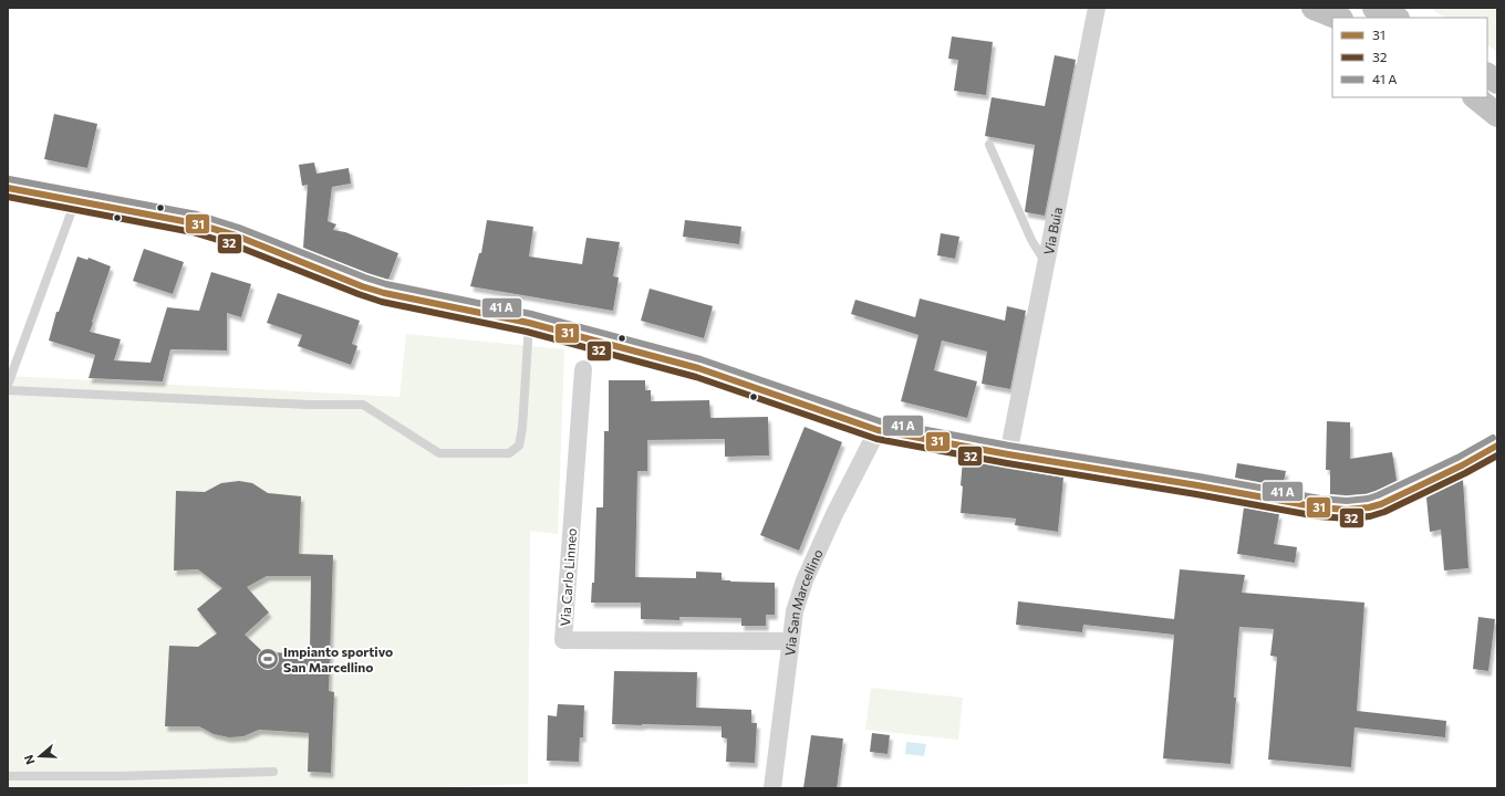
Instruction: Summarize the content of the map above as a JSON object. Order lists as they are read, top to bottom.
{
  "streets": {
    "street": ["Via Buia", "Via Carlo Linneo", "Via San Marcellino"]
  },
  "crossings": [
    ["Via Carlo Linneo", "Via San Marcellino"]
  ],
  "places": {
    "sports": ["Impianto sportivo San Marcellino"]
  },
  "lines": ["transit line 31", "transit line 32"],
  "legend": ["31", "32", "41 A"],
  "north": "left"
}
